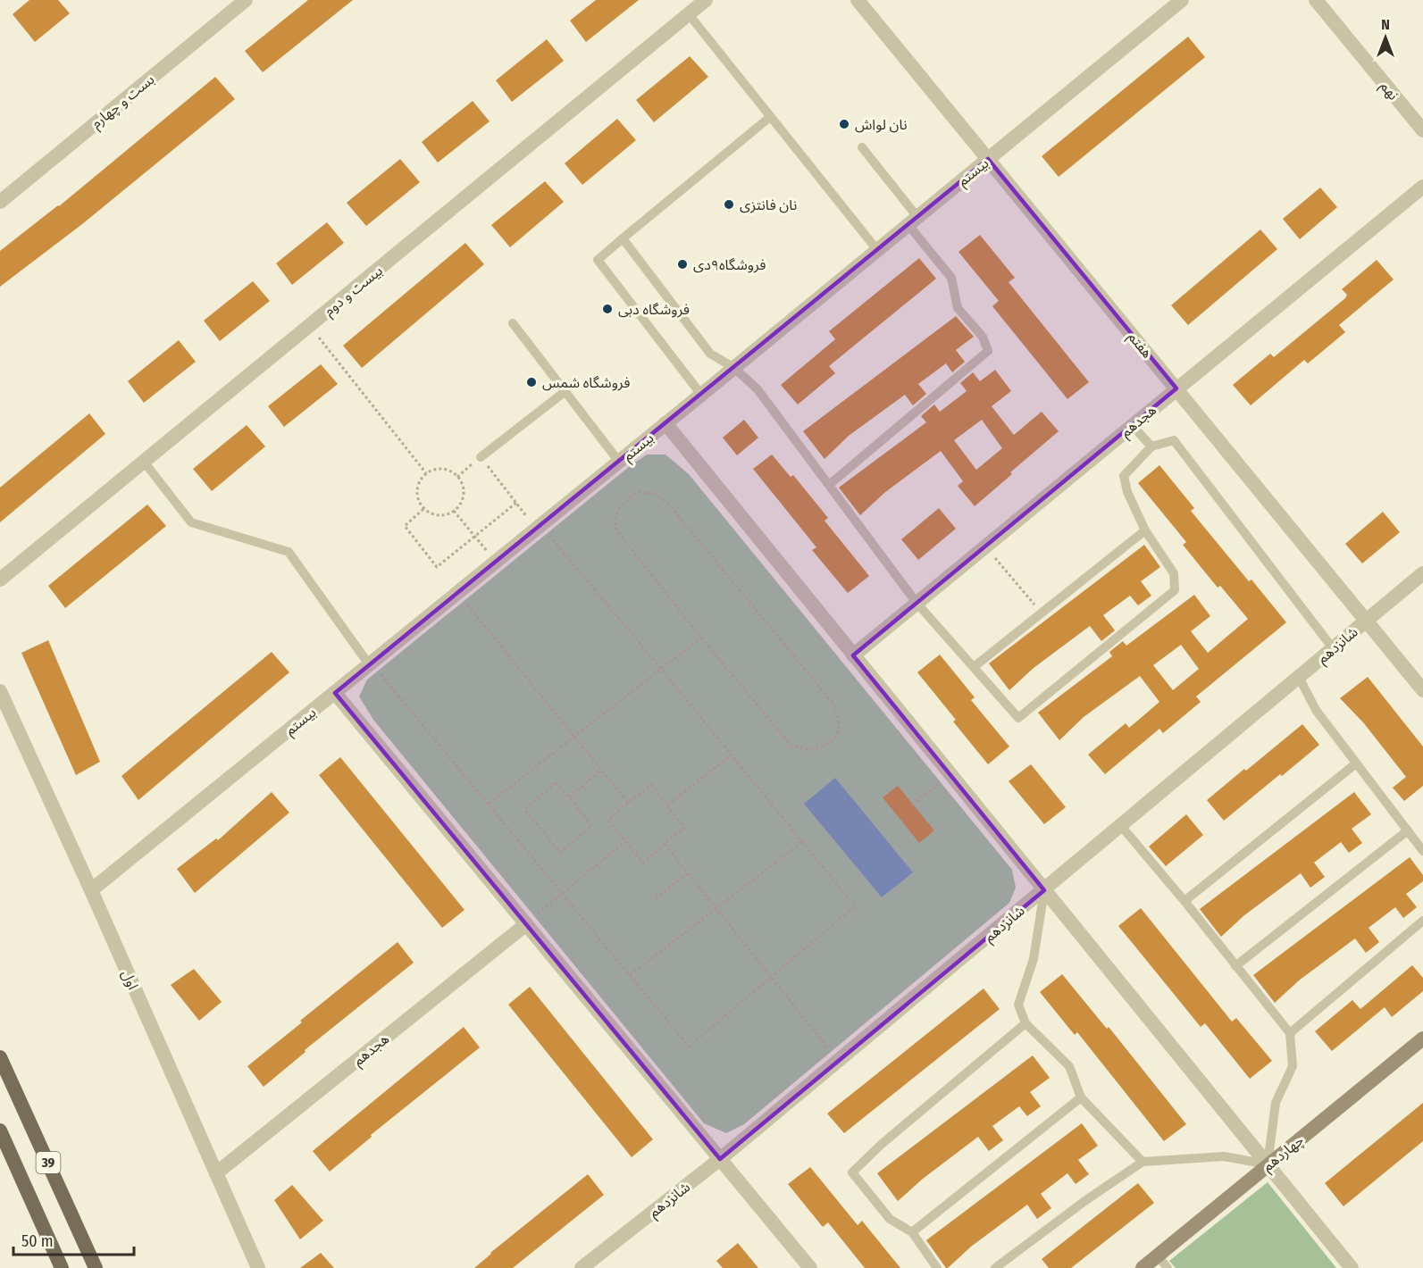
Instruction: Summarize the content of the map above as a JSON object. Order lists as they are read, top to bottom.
{
  "streets": {
    "main road": ["چهاردهم", "39"],
    "street": [
      "نهم",
      "بست و چهارم",
      "بیستم",
      "بیست و دوم",
      "هفتم",
      "هجدهم",
      "شانزدهم",
      "اول"
    ]
  },
  "crossings": [
    ["بیستم", "هفتم"],
    ["بیستم", "اول"],
    ["هفتم", "هجدهم"],
    ["هفتم", "شانزدهم"],
    ["هجدهم", "اول"]
  ],
  "places": [
    "نان لواش",
    "نان فانتزی",
    "فروشگاه۹دی",
    "فروشگاه دبی",
    "فروشگاه شمس"
  ],
  "scale_bar": "50 m",
  "north": "top"
}
